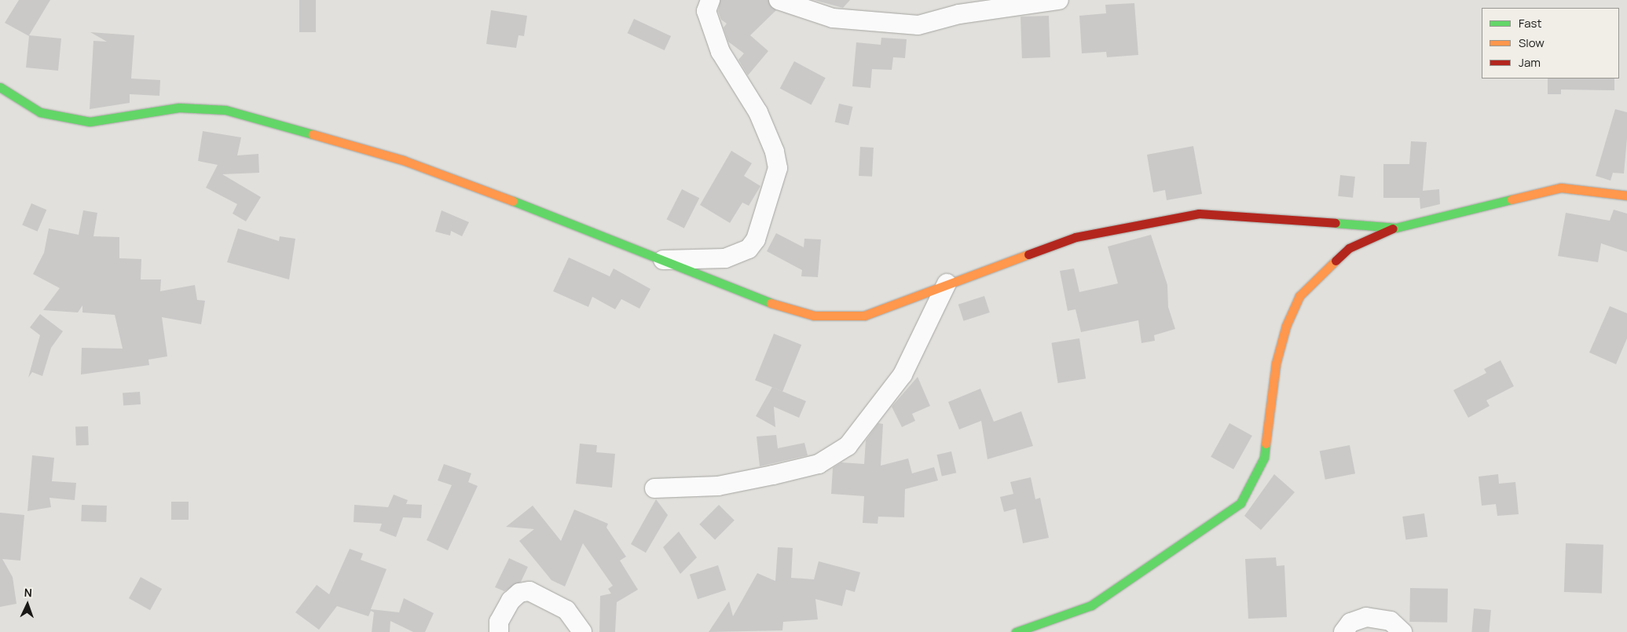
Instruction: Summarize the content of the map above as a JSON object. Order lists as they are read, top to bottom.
{
  "legend": ["Fast", "Slow", "Jam"],
  "north": "top"
}
